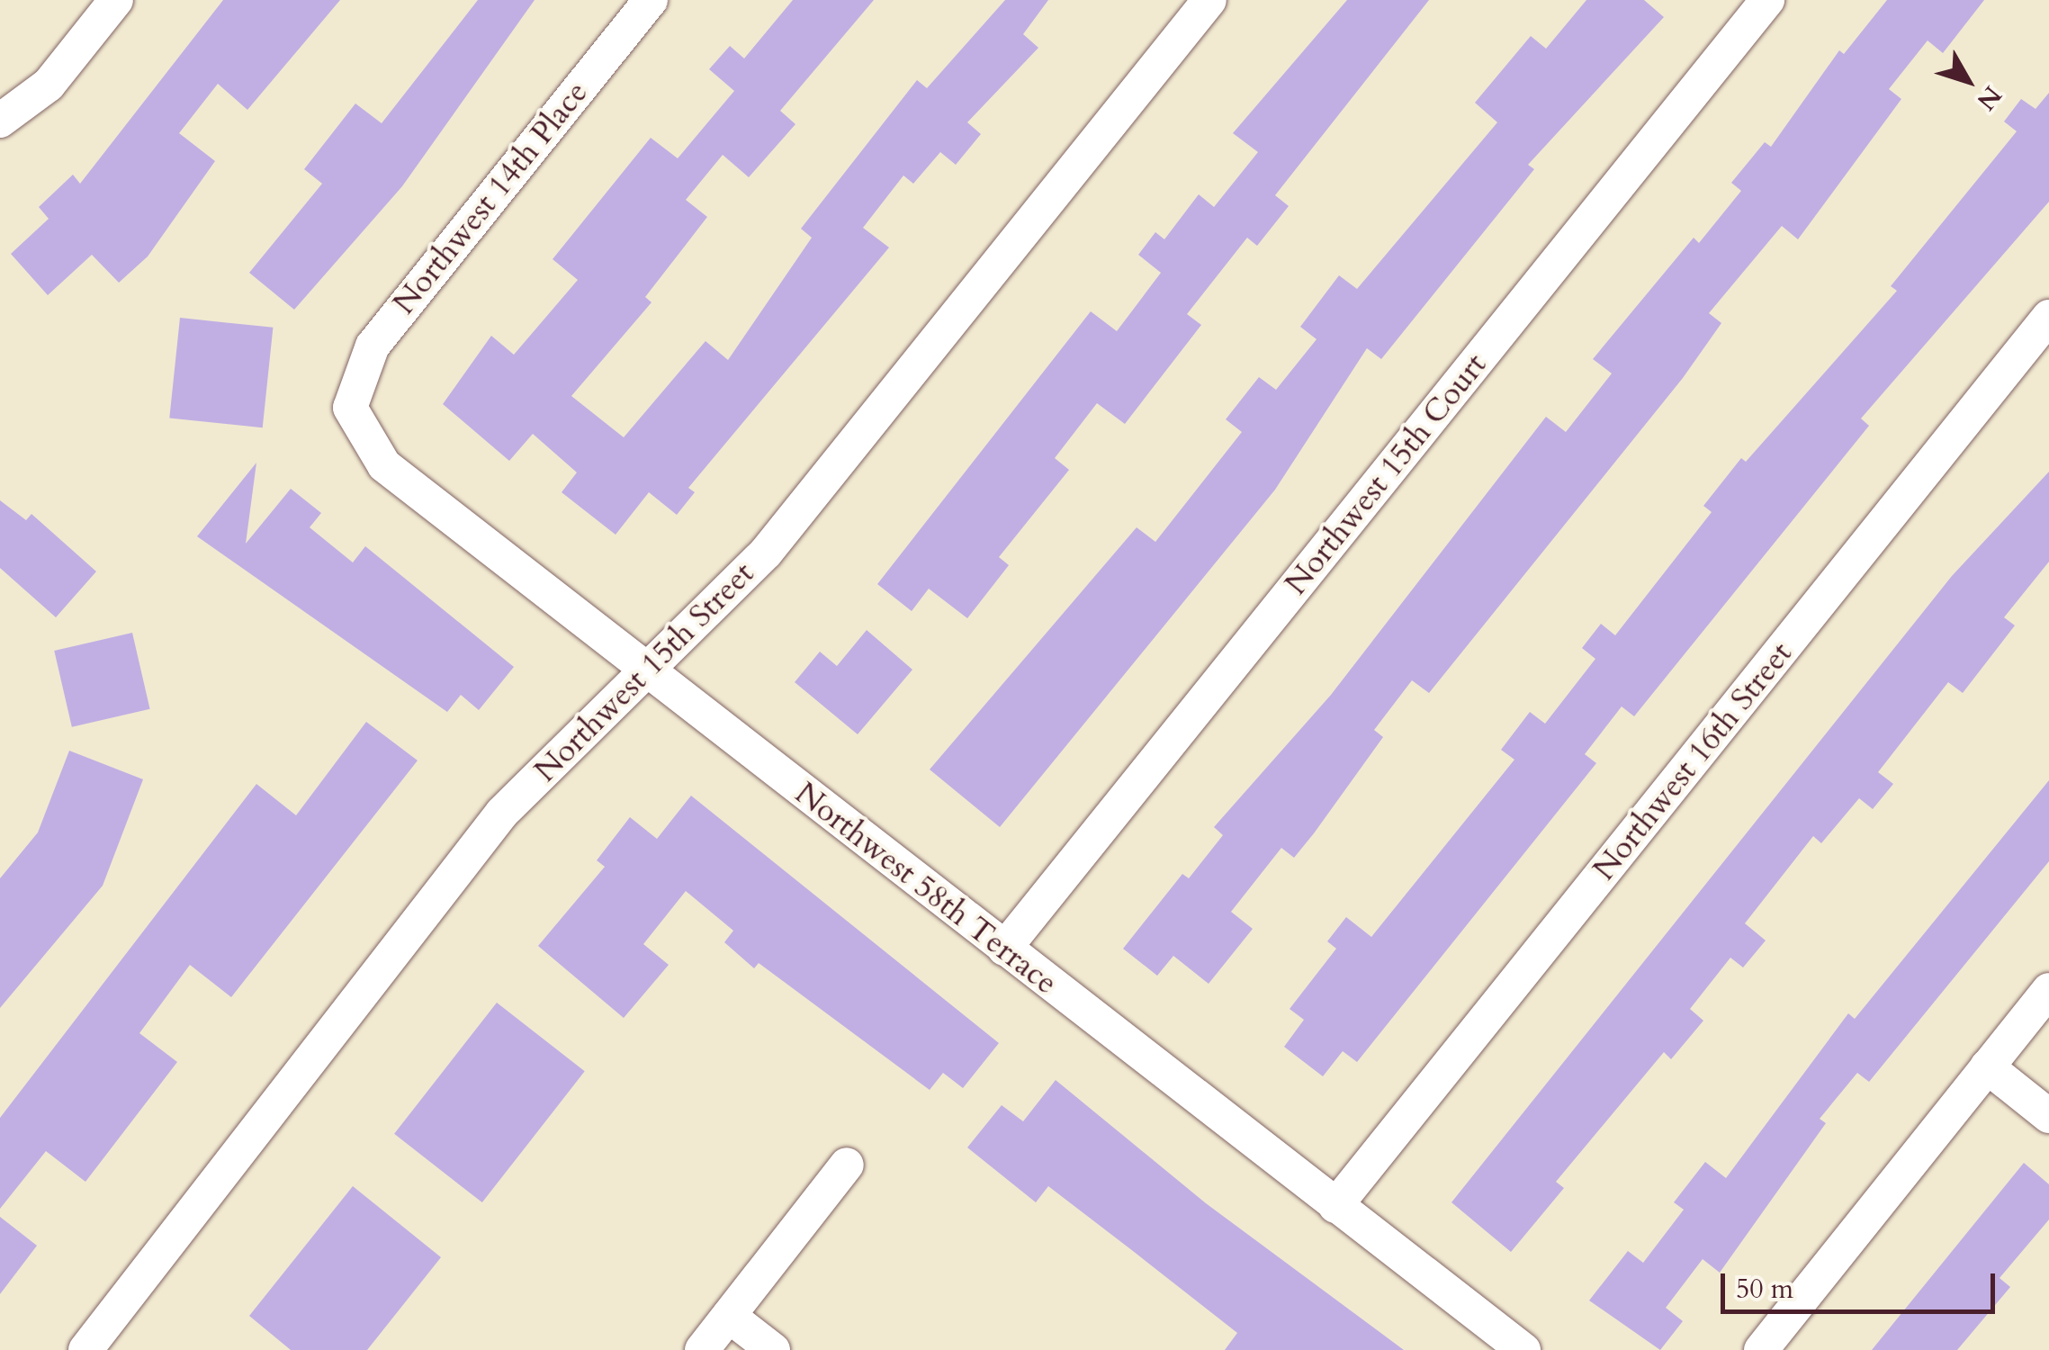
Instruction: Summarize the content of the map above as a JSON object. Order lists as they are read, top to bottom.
{
  "streets": {
    "street": [
      "Northwest 14th Place",
      "Northwest 15th Court",
      "Northwest 15th Street",
      "Northwest 16th Street",
      "Northwest 58th Terrace"
    ]
  },
  "crossings": [
    ["Northwest 14th Place", "Northwest 58th Terrace"],
    ["Northwest 15th Court", "Northwest 58th Terrace"],
    ["Northwest 15th Street", "Northwest 58th Terrace"],
    ["Northwest 16th Street", "Northwest 58th Terrace"]
  ],
  "scale_bar": "50 m",
  "north": "bottom right"
}
